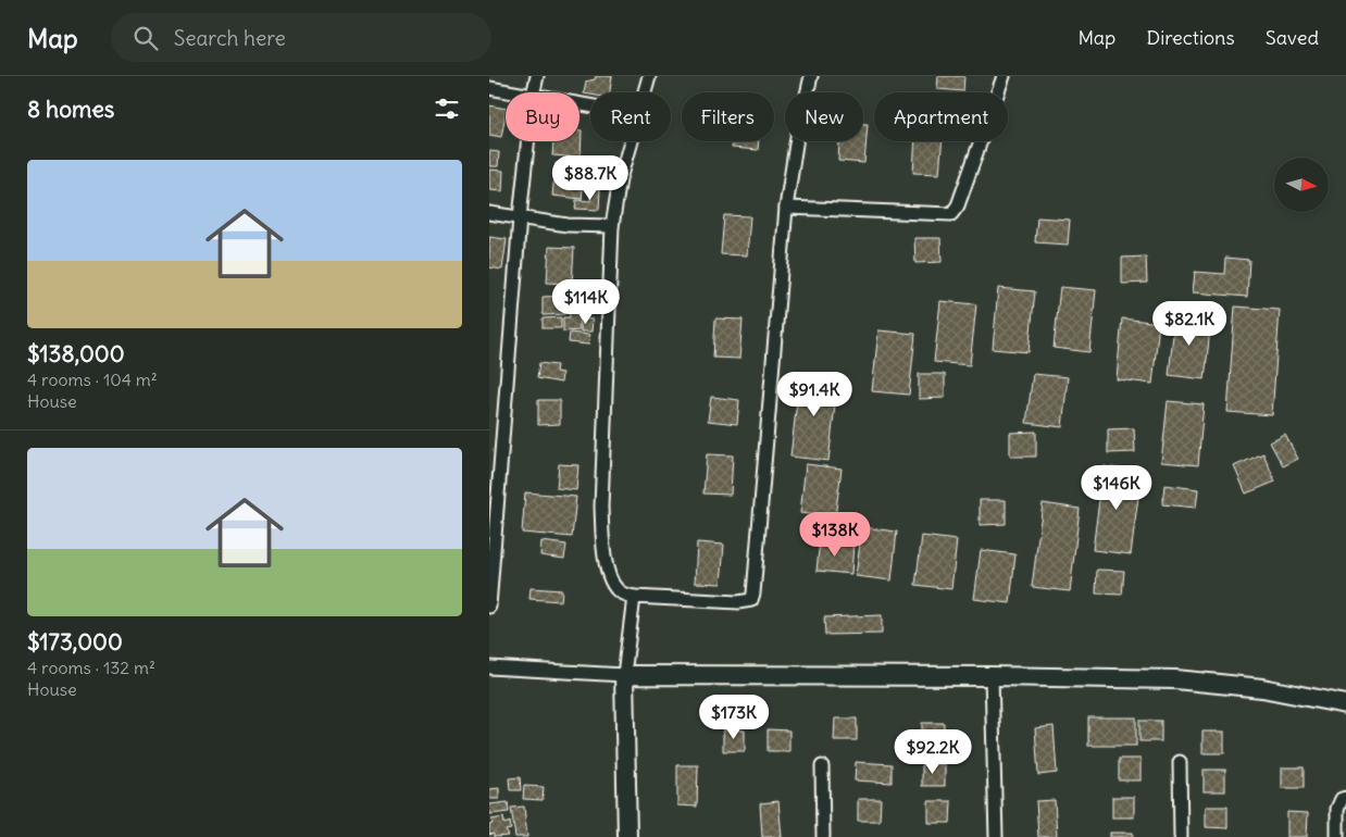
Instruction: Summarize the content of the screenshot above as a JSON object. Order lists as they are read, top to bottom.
{
  "north": "right",
  "page": {
    "header": "Map",
    "search": "Search here",
    "nav": ["Map", "Directions", "Saved"],
    "heading": "8 homes",
    "chip": [
      "Buy",
      "Rent",
      "Filters",
      "New",
      "Apartment"
    ],
    "list": [
      {
        "name": "$138,000",
        "note": "4 rooms · 104 m² · House"
      },
      {
        "name": "$173,000",
        "note": "4 rooms · 132 m² · House"
      }
    ],
    "price": [
      "$88.7K",
      "$114K",
      "$82.1K",
      "$91.4K",
      "$146K",
      "$138K",
      "$173K",
      "$92.2K"
    ]
  }
}
